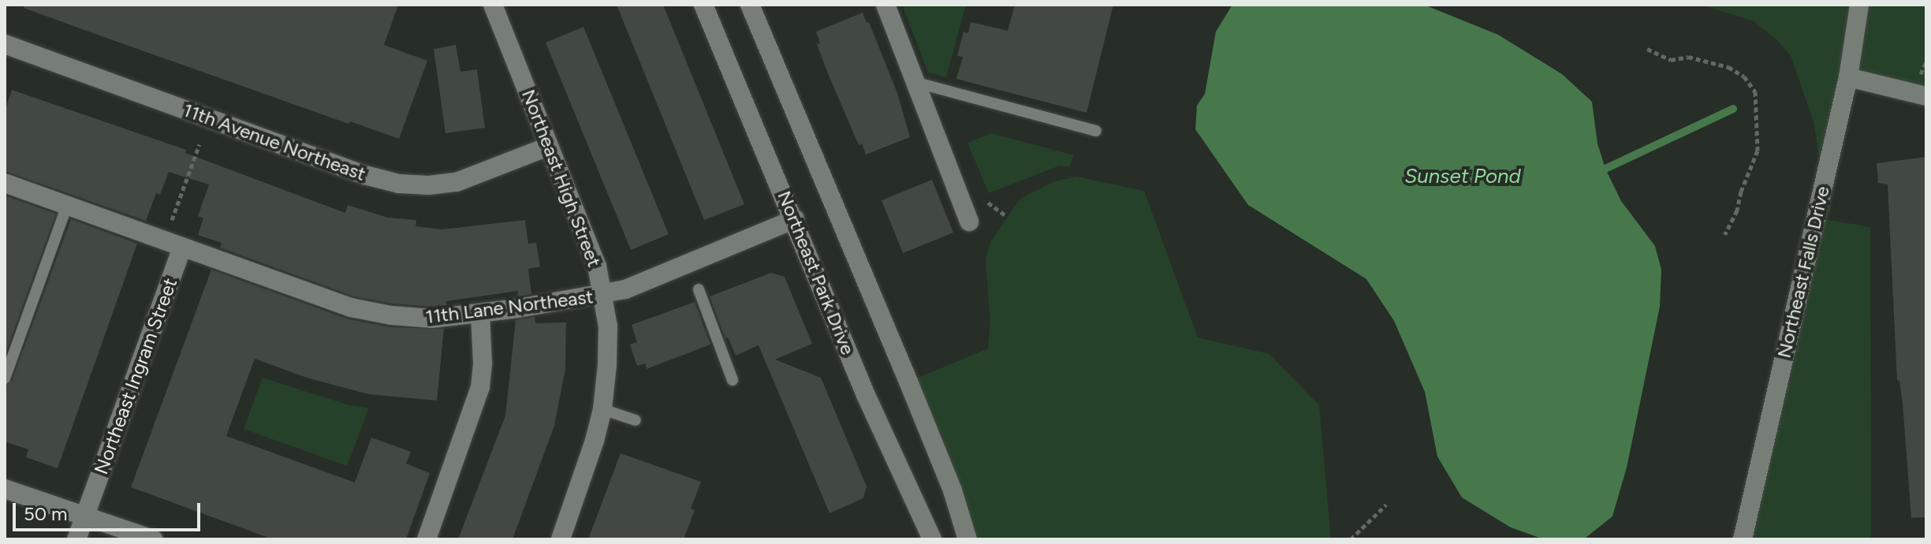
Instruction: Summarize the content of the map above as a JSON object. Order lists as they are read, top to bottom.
{
  "streets": {
    "street": [
      "11th Avenue Northeast",
      "Northeast High Street",
      "Northeast Falls Drive",
      "Northeast Park Drive",
      "11th Lane Northeast",
      "Northeast Ingram Street"
    ]
  },
  "crossings": [
    ["11th Avenue Northeast", "Northeast High Street"],
    ["Northeast High Street", "11th Lane Northeast"],
    ["Northeast Park Drive", "11th Lane Northeast"],
    ["11th Lane Northeast", "Northeast Ingram Street"]
  ],
  "water": ["Sunset Pond"],
  "scale_bar": "50 m"
}
